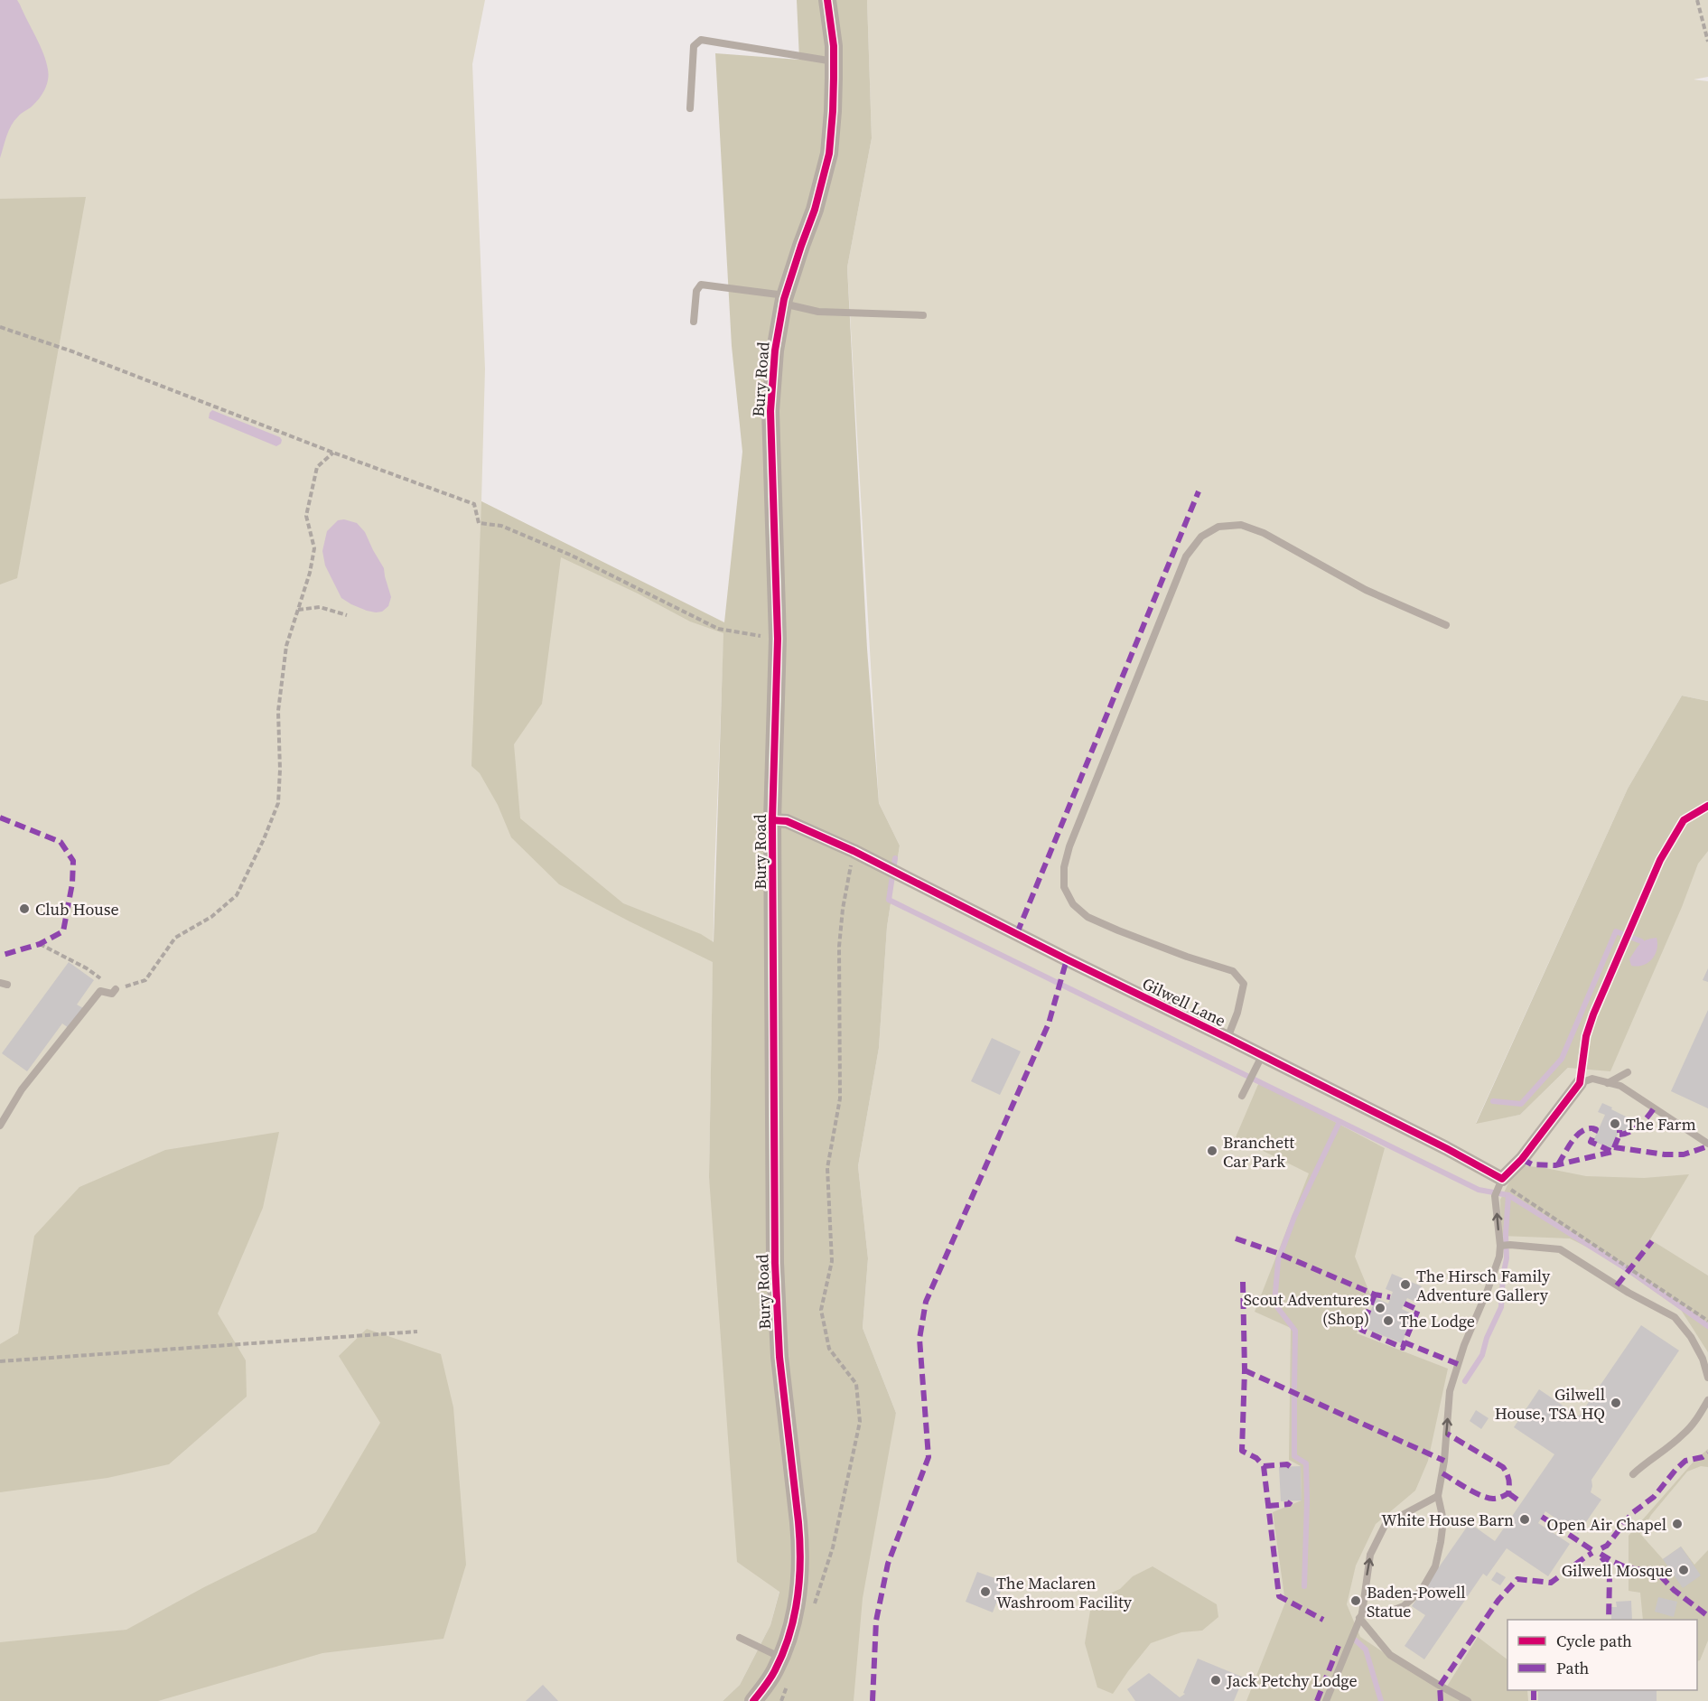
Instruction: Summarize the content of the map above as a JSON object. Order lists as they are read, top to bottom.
{
  "streets": {
    "street": ["Bury Road", "Gilwell Lane"]
  },
  "crossings": [
    ["Bury Road", "Gilwell Lane"]
  ],
  "places": [
    "Club House",
    "The Farm",
    "Branchett Car Park",
    "The Hirsch Family Adventure Gallery",
    "Scout Adventures (Shop)",
    "The Lodge",
    "Gilwell House, TSA HQ",
    "White House Barn",
    "Open Air Chapel",
    "Gilwell Mosque",
    "The Maclaren Washroom Facility",
    "Baden-Powell Statue",
    "Jack Petchy Lodge"
  ],
  "legend": ["Cycle path", "Path"]
}
